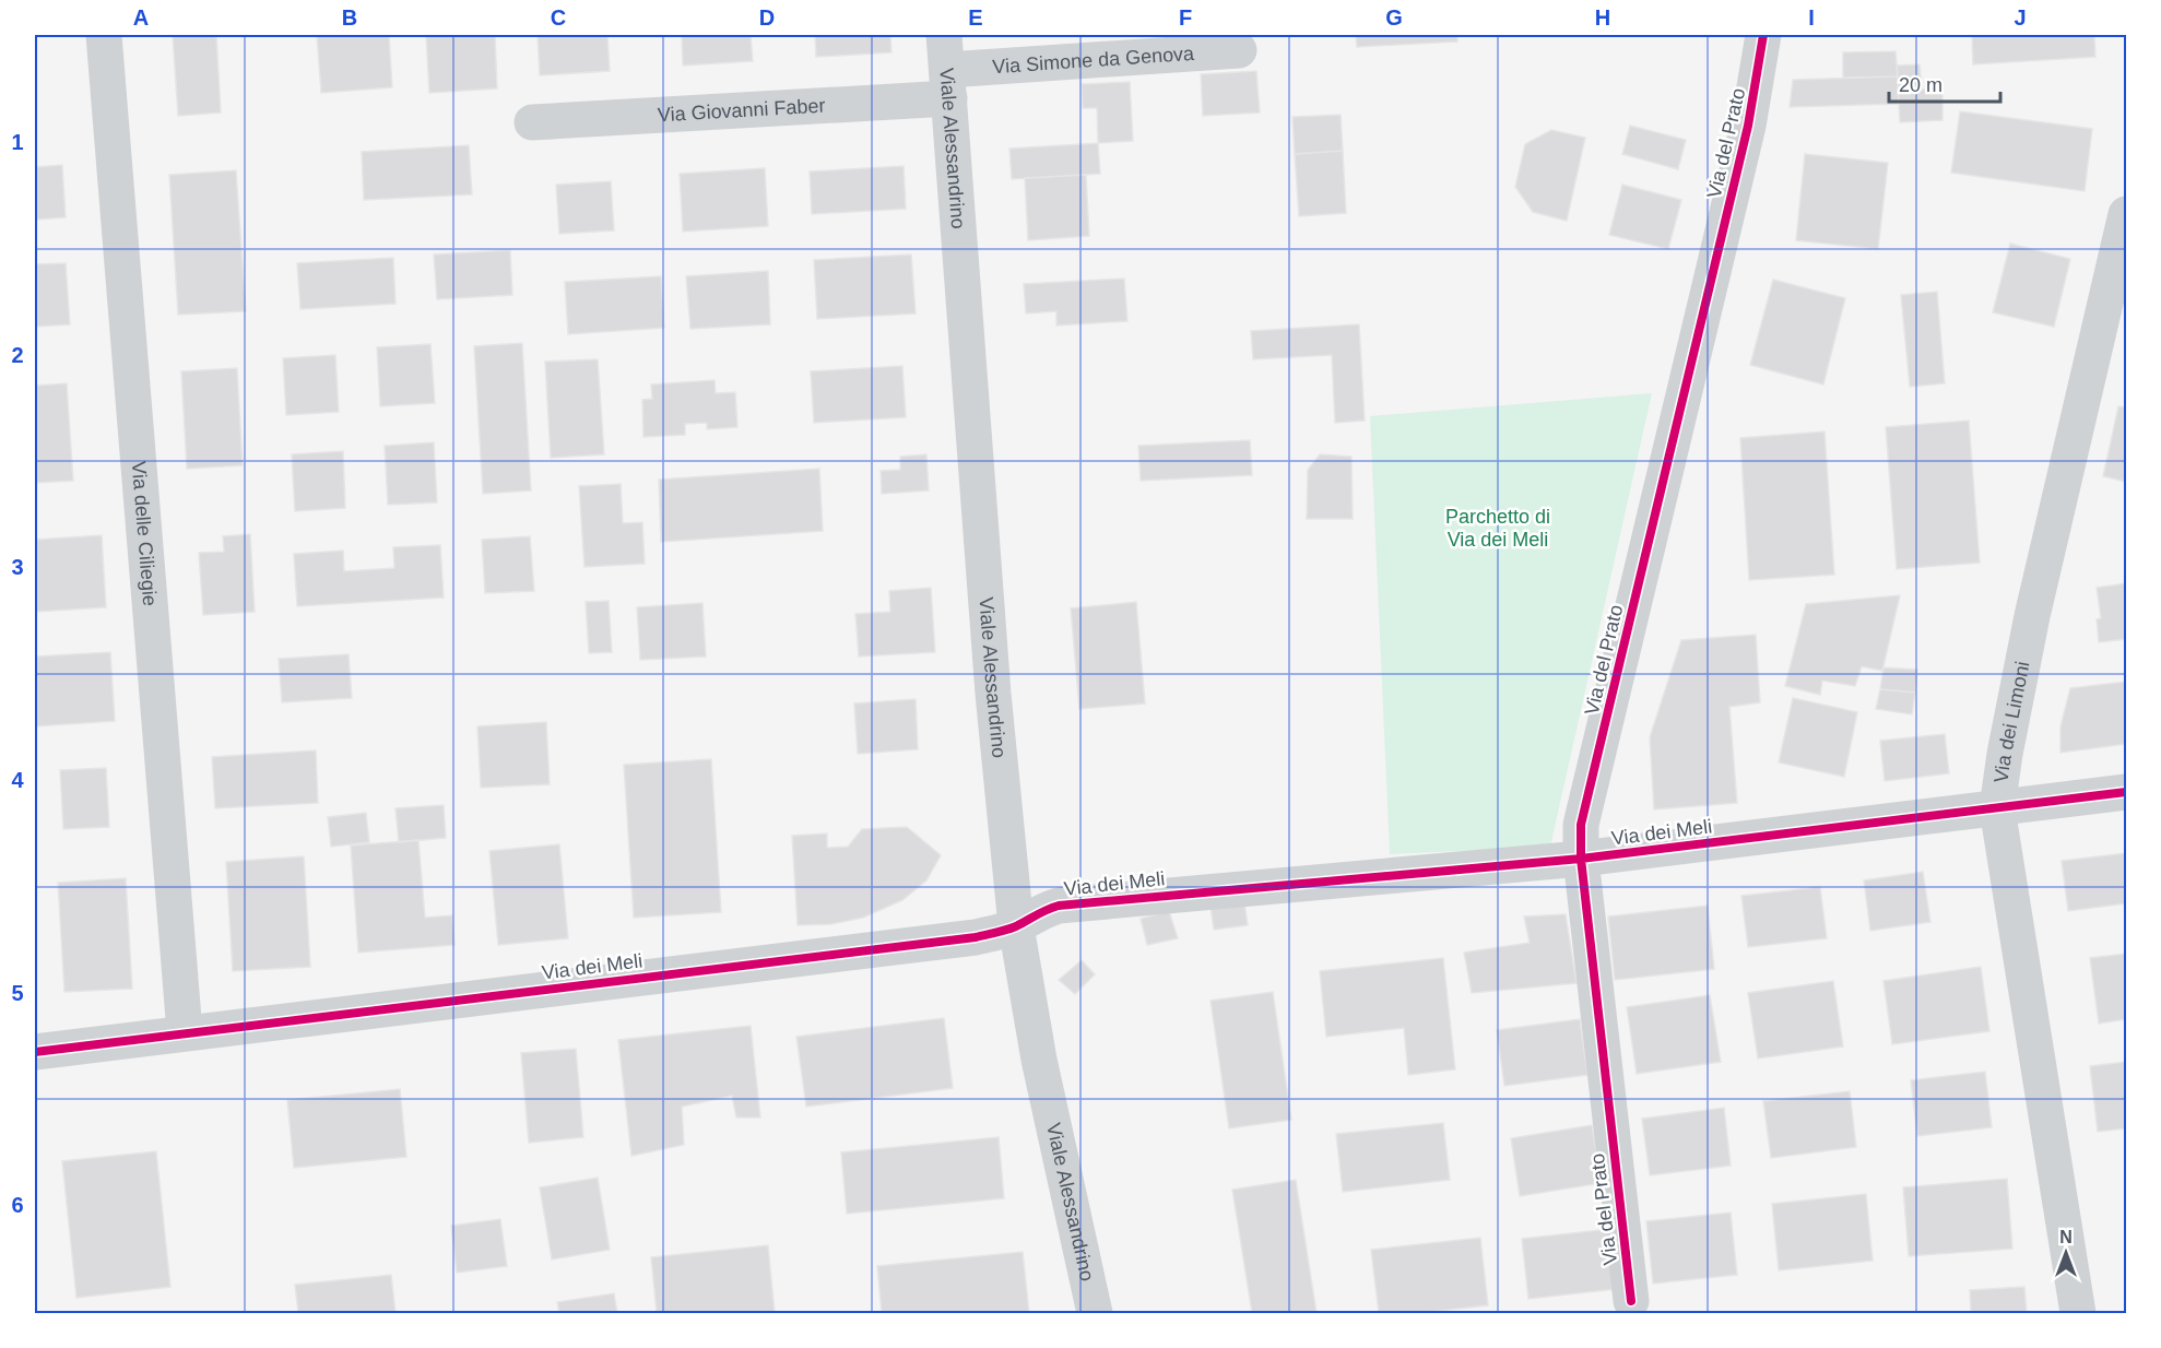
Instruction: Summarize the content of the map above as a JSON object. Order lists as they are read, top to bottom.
{
  "streets": {
    "street": [
      "Via Simone da Genova",
      "Via Giovanni Faber",
      "Via del Prato",
      "Viale Alessandrino",
      "Via delle Ciliegie",
      "Via dei Limoni",
      "Via dei Meli"
    ]
  },
  "crossings": [
    ["Via Simone da Genova", "Via Giovanni Faber"],
    ["Via Simone da Genova", "Viale Alessandrino"],
    ["Via Giovanni Faber", "Viale Alessandrino"],
    ["Via del Prato", "Via dei Meli"],
    ["Viale Alessandrino", "Via dei Meli"],
    ["Via delle Ciliegie", "Via dei Meli"],
    ["Via dei Limoni", "Via dei Meli"]
  ],
  "parks": ["Parchetto di Via dei Meli"],
  "scale_bar": "20 m",
  "north": "top",
  "grid": {
    "columns": [
      "A",
      "B",
      "C",
      "D",
      "E",
      "F",
      "G",
      "H",
      "I",
      "J"
    ],
    "rows": [
      "1",
      "2",
      "3",
      "4",
      "5",
      "6"
    ]
  }
}
